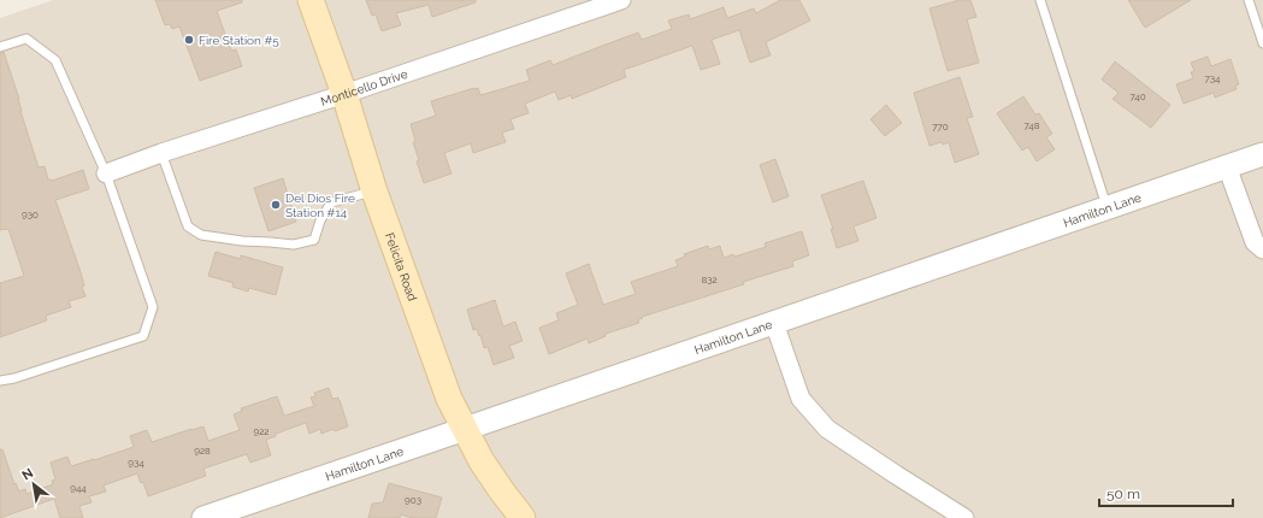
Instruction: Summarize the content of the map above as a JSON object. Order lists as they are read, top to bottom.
{
  "streets": {
    "main road": ["Felicita Road"],
    "street": ["Monticello Drive", "Hamilton Lane"]
  },
  "crossings": [
    ["Monticello Drive", "Felicita Road"],
    ["Hamilton Lane", "Felicita Road"]
  ],
  "places": ["Fire Station #5", "Del Dios Fire Station #14"],
  "house_numbers": [
    "734",
    "740",
    "748",
    "770",
    "930",
    "832",
    "922",
    "928",
    "934",
    "944",
    "903"
  ],
  "scale_bar": "50 m",
  "north": "top left"
}
